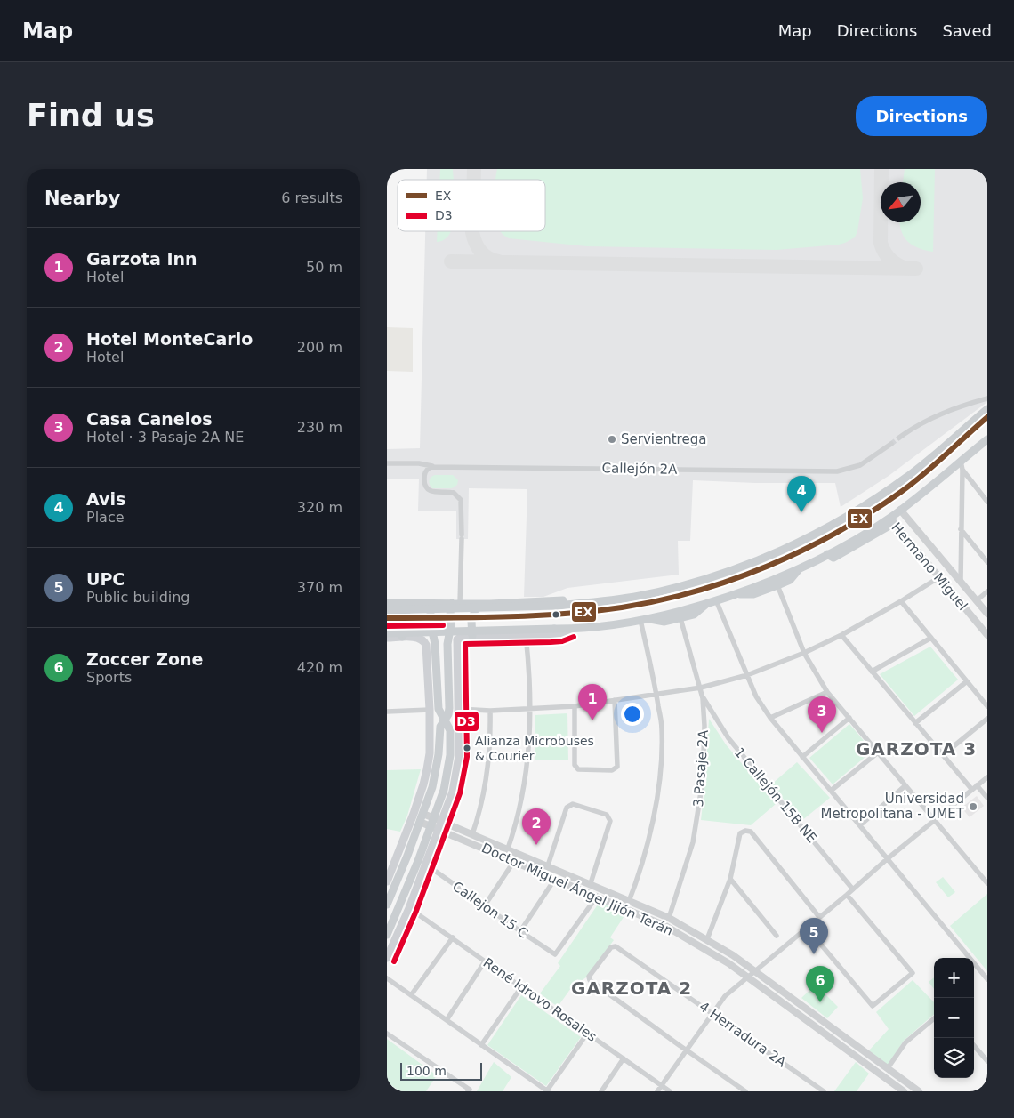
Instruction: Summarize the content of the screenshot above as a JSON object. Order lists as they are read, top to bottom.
{
  "streets": {
    "street": [
      "Callejón 2A",
      "Hermano Miguel",
      "3 Pasaje 2A",
      "1 Callejón 15B NE",
      "Doctor Miguel Ángel Jijón Terán",
      "Callejon 15 C",
      "René Idrovo Rosales",
      "4 Herradura 2A"
    ]
  },
  "crossings": [
    ["3 Pasaje 2A", "1 Callejón 15B NE"],
    ["3 Pasaje 2A", "Doctor Miguel Ángel Jijón Terán"],
    ["Doctor Miguel Ángel Jijón Terán", "Callejon 15 C"]
  ],
  "districts": ["GARZOTA 3", "GARZOTA 2"],
  "places": ["Servientrega", "Alianza Microbuses & Courier", "Universidad Metropolitana - UMET"],
  "lines": ["transit line EX", "transit line D3"],
  "legend": ["EX", "D3"],
  "scale_bar": "100 m",
  "north": "bottom left",
  "page": {
    "header": "Map",
    "nav": ["Map", "Directions", "Saved"],
    "buttons": "Directions",
    "title": "Find us",
    "heading": ["Nearby", "6 results"],
    "list": [
      {
        "mark": "1",
        "name": "Garzota Inn",
        "note": "Hotel",
        "value": "50 m"
      },
      {
        "mark": "2",
        "name": "Hotel MonteCarlo",
        "note": "Hotel",
        "value": "200 m"
      },
      {
        "mark": "3",
        "name": "Casa Canelos",
        "note": "Hotel · 3 Pasaje 2A NE",
        "value": "230 m"
      },
      {
        "mark": "4",
        "name": "Avis",
        "note": "Place",
        "value": "320 m"
      },
      {
        "mark": "5",
        "name": "UPC",
        "note": "Public building",
        "value": "370 m"
      },
      {
        "mark": "6",
        "name": "Zoccer Zone",
        "note": "Sports",
        "value": "420 m"
      }
    ],
    "pins": [
      "4",
      "1",
      "3",
      "2",
      "5",
      "6"
    ],
    "map_buttons": ["+", "−"],
    "scale": "100 m"
  }
}
